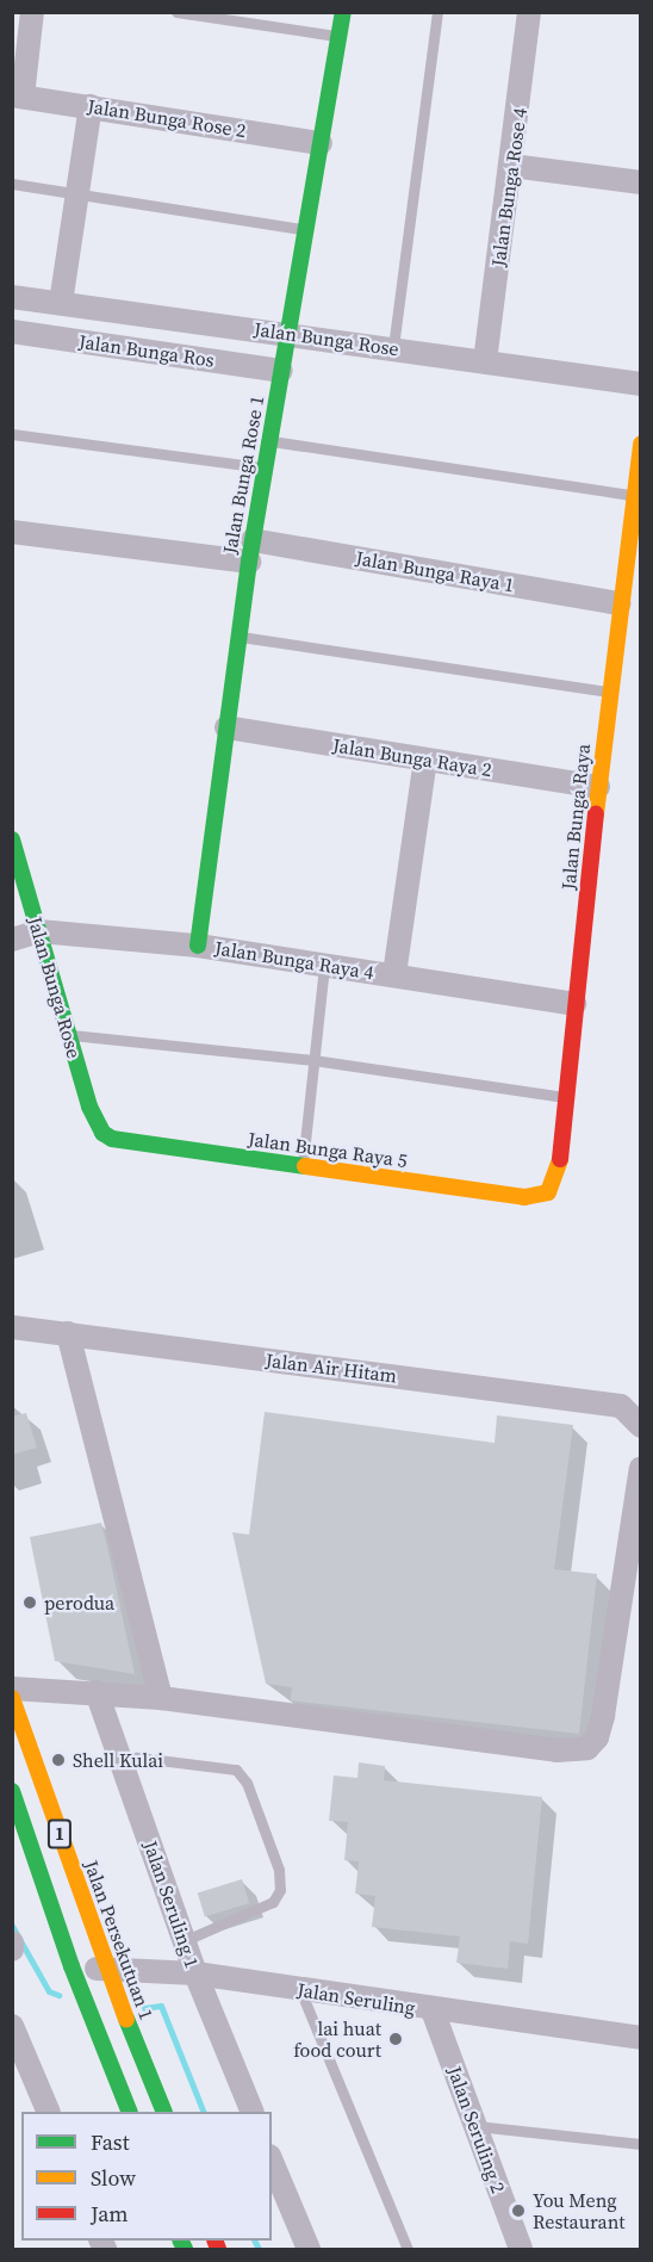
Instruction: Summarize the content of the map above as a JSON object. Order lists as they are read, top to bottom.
{
  "streets": {
    "main road": [
      "Jalan Bunga Rose",
      "Jalan Bunga Rose 1",
      "Jalan Bunga Raya",
      "Jalan Bunga Raya 5",
      "1",
      "Jalan Persekutuan 1"
    ],
    "street": [
      "Jalan Bunga Rose 2",
      "Jalan Bunga Rose 4",
      "Jalan Bunga Ros",
      "Jalan Bunga Raya 1",
      "Jalan Bunga Raya 2",
      "Jalan Bunga Raya 4",
      "Jalan Air Hitam",
      "Jalan Seruling 1",
      "Jalan Seruling",
      "Jalan Seruling 2"
    ]
  },
  "crossings": [
    ["Jalan Bunga Rose 2", "Jalan Bunga Rose 1"],
    ["Jalan Bunga Rose 4", "Jalan Bunga Rose"],
    ["Jalan Bunga Rose", "Jalan Bunga Rose 1"],
    ["Jalan Bunga Rose", "Jalan Bunga Raya 4"],
    ["Jalan Bunga Rose", "Jalan Bunga Raya 5"],
    ["Jalan Bunga Ros", "Jalan Bunga Rose 1"],
    ["Jalan Bunga Rose 1", "Jalan Bunga Raya 1"],
    ["Jalan Bunga Rose 1", "Jalan Bunga Raya 2"],
    ["Jalan Bunga Rose 1", "Jalan Bunga Raya 4"],
    ["Jalan Bunga Raya 1", "Jalan Bunga Raya"],
    ["Jalan Bunga Raya 2", "Jalan Bunga Raya"],
    ["Jalan Bunga Raya", "Jalan Bunga Raya 4"],
    ["Jalan Bunga Raya", "Jalan Bunga Raya 5"],
    ["1", "Jalan Seruling"],
    ["Jalan Seruling 1", "Jalan Seruling"],
    ["Jalan Persekutuan 1", "Jalan Seruling"],
    ["Jalan Seruling", "Jalan Seruling 2"]
  ],
  "places": [
    "perodua",
    "Shell Kulai",
    "lai huat food court",
    "You Meng Restaurant"
  ],
  "legend": ["Fast", "Slow", "Jam"]
}
